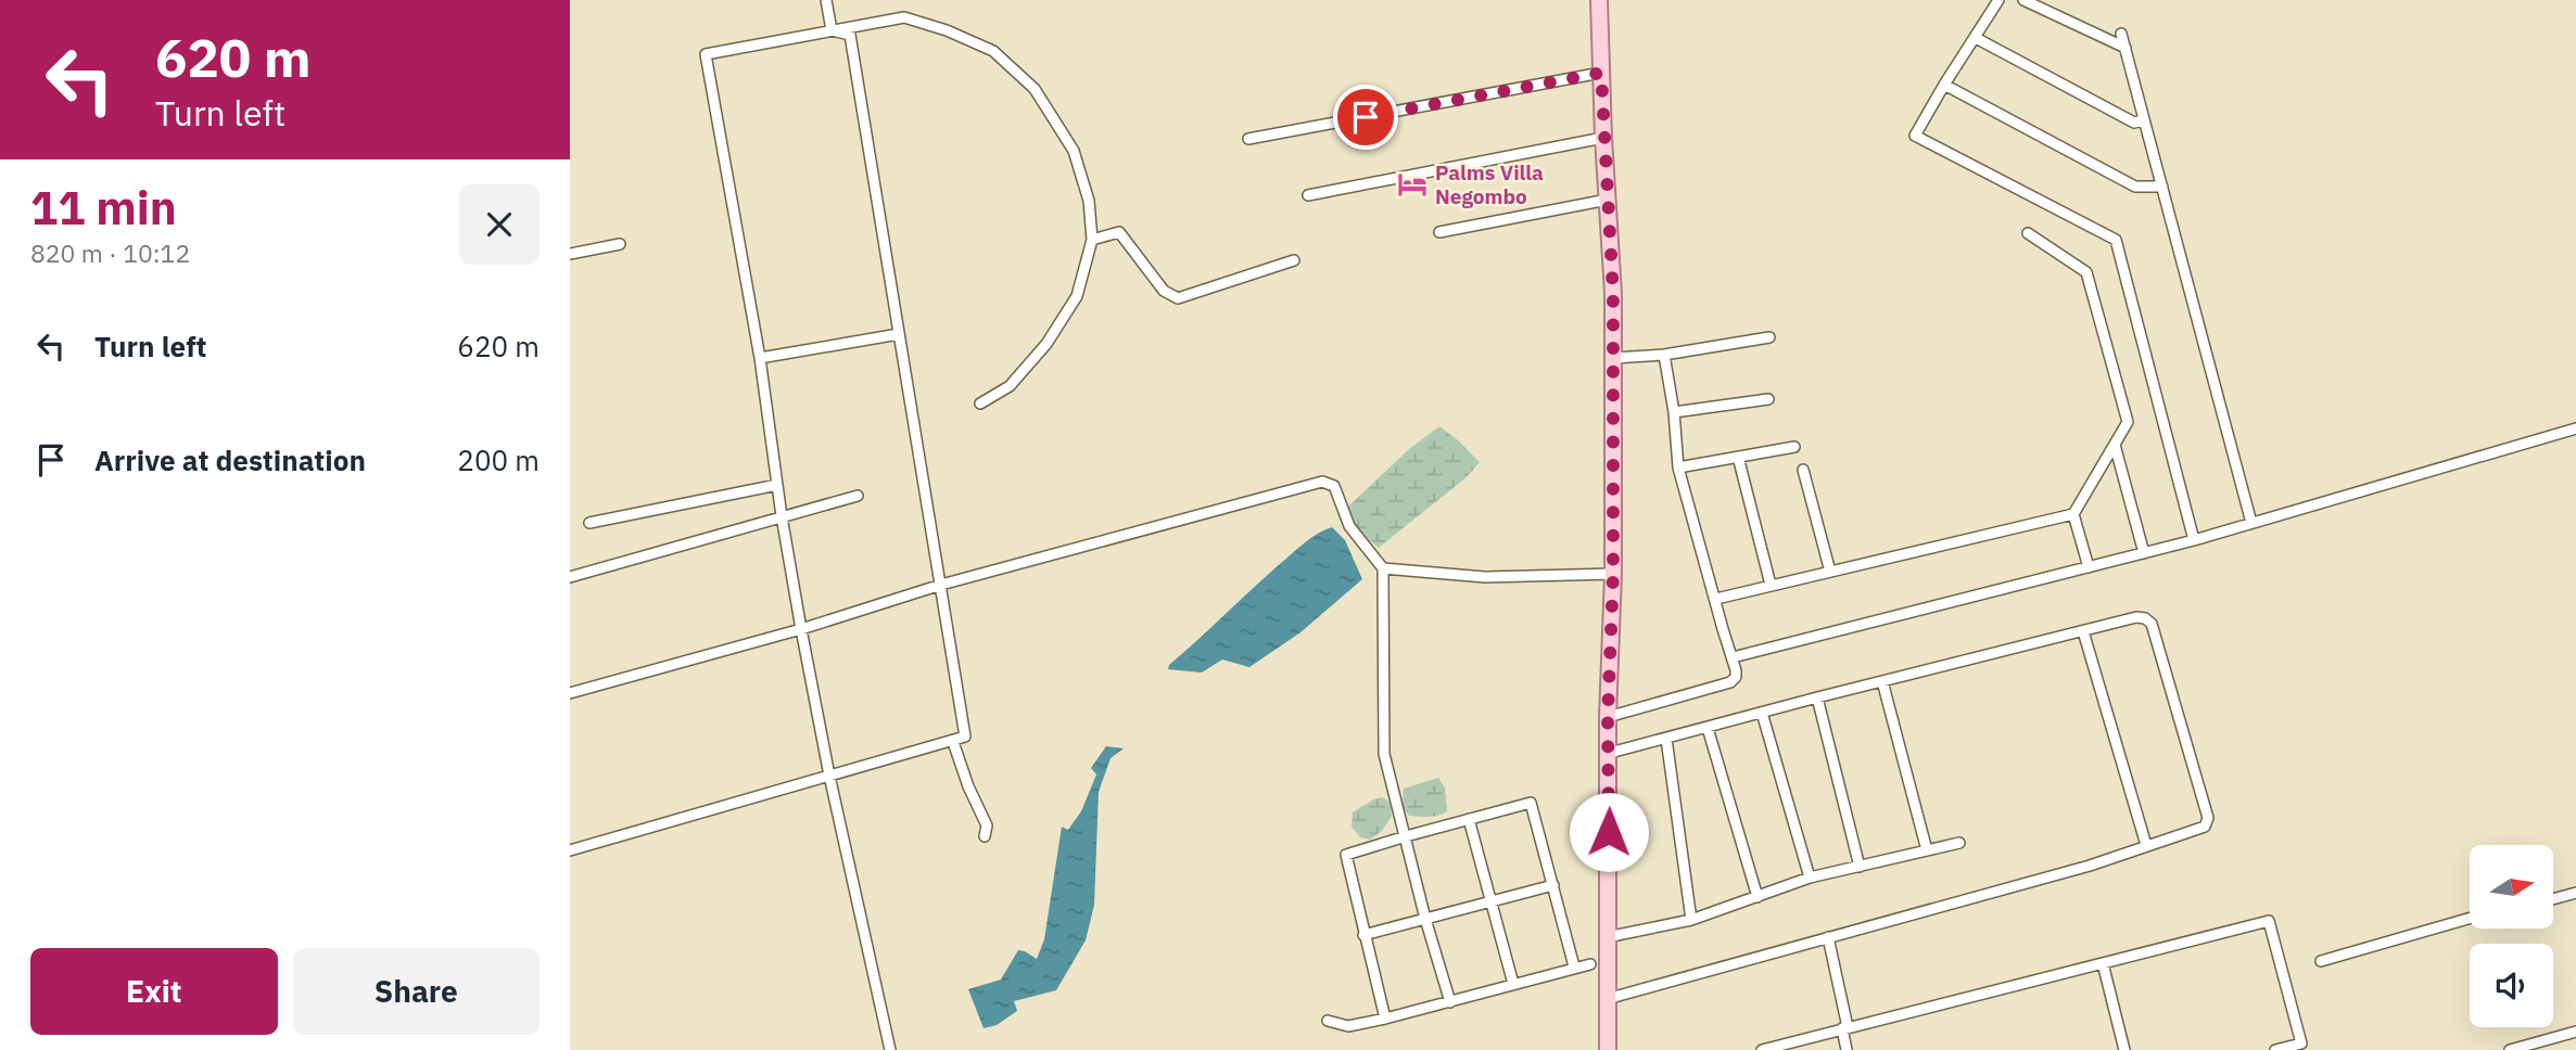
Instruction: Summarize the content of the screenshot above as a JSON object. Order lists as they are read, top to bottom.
{
  "places": {
    "hotel": ["Palms Villa Negombo"]
  },
  "north": "right",
  "page": {
    "turn": ["620 m", "Turn left"],
    "heading": ["11 min", "820 m · 10:12"],
    "list": [
      {
        "name": "Turn left",
        "value": "620 m"
      },
      {
        "name": "Arrive at destination",
        "value": "200 m"
      }
    ],
    "buttons": ["Exit", "Share"]
  }
}
